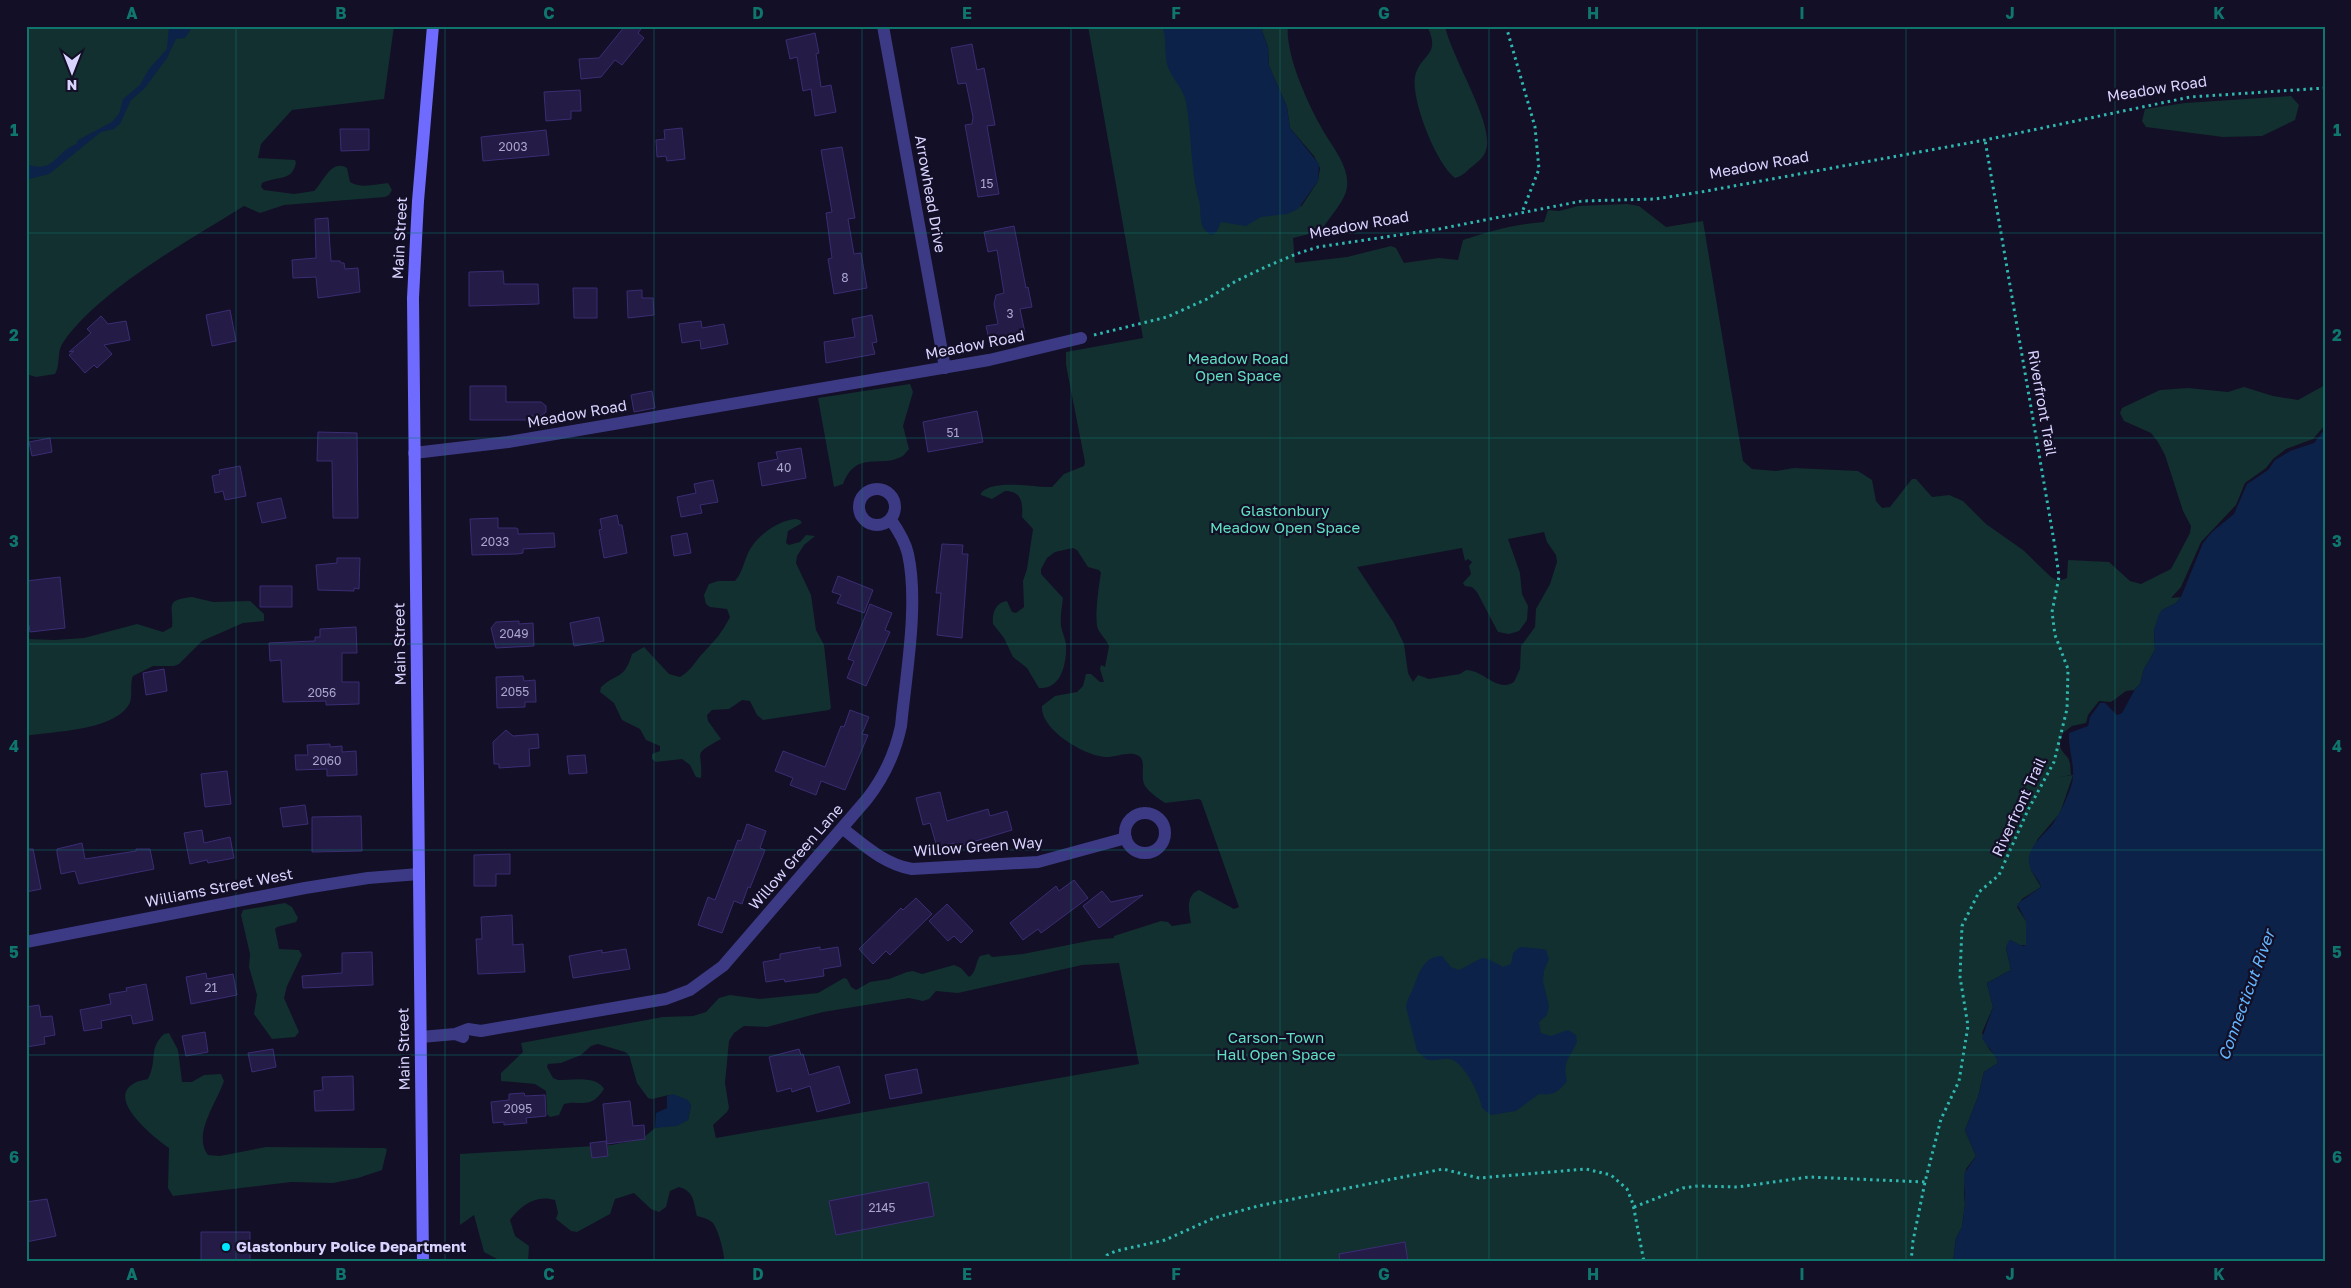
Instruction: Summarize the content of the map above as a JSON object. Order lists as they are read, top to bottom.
{
  "streets": {
    "main road": ["Main Street"],
    "street": [
      "Meadow Road",
      "Arrowhead Drive",
      "Willow Green Way",
      "Willow Green Lane",
      "Williams Street West"
    ],
    "path": ["Riverfront Trail"]
  },
  "crossings": [
    ["Meadow Road", "Arrowhead Drive"],
    ["Meadow Road", "Main Street"],
    ["Meadow Road", "Riverfront Trail"],
    ["Main Street", "Willow Green Lane"],
    ["Main Street", "Williams Street West"],
    ["Willow Green Way", "Willow Green Lane"]
  ],
  "water": ["Connecticut River"],
  "parks": ["Meadow Road Open Space", "Glastonbury Meadow Open Space", "Carson–Town Hall Open Space"],
  "places": ["Glastonbury Police Department"],
  "house_numbers": [
    "2003",
    "15",
    "8",
    "3",
    "51",
    "40",
    "2033",
    "2049",
    "2055",
    "2056",
    "2060",
    "21",
    "2095",
    "2145"
  ],
  "north": "bottom",
  "grid": {
    "columns": [
      "A",
      "B",
      "C",
      "D",
      "E",
      "F",
      "G",
      "H",
      "I",
      "J",
      "K"
    ],
    "rows": [
      "1",
      "2",
      "3",
      "4",
      "5",
      "6"
    ]
  }
}
